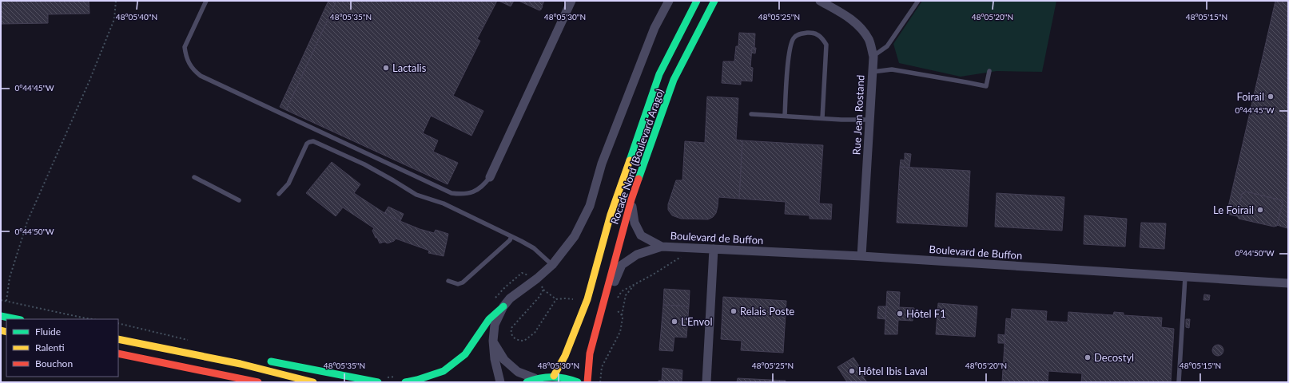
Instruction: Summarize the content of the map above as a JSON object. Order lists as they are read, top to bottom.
{
  "streets": {
    "main road": ["Rocade Nord (Boulevard Arago)"],
    "street": ["Rue Jean Rostand", "Boulevard de Buffon"]
  },
  "crossings": [
    ["Rue Jean Rostand", "Boulevard de Buffon"]
  ],
  "places": [
    "Lactalis",
    "Foirail",
    "Le Foirail",
    "Relais Poste",
    "Hôtel F1",
    "L'Envol",
    "Decostyl",
    "Hôtel Ibis Laval"
  ],
  "legend": ["Fluide", "Ralenti", "Bouchon"],
  "coordinates": [
    "48°05'40\"N",
    "48°05'35\"N",
    "48°05'30\"N",
    "48°05'25\"N",
    "48°05'20\"N",
    "48°05'15\"N",
    "0°44'45\"W",
    "0°44'50\"W"
  ]
}
